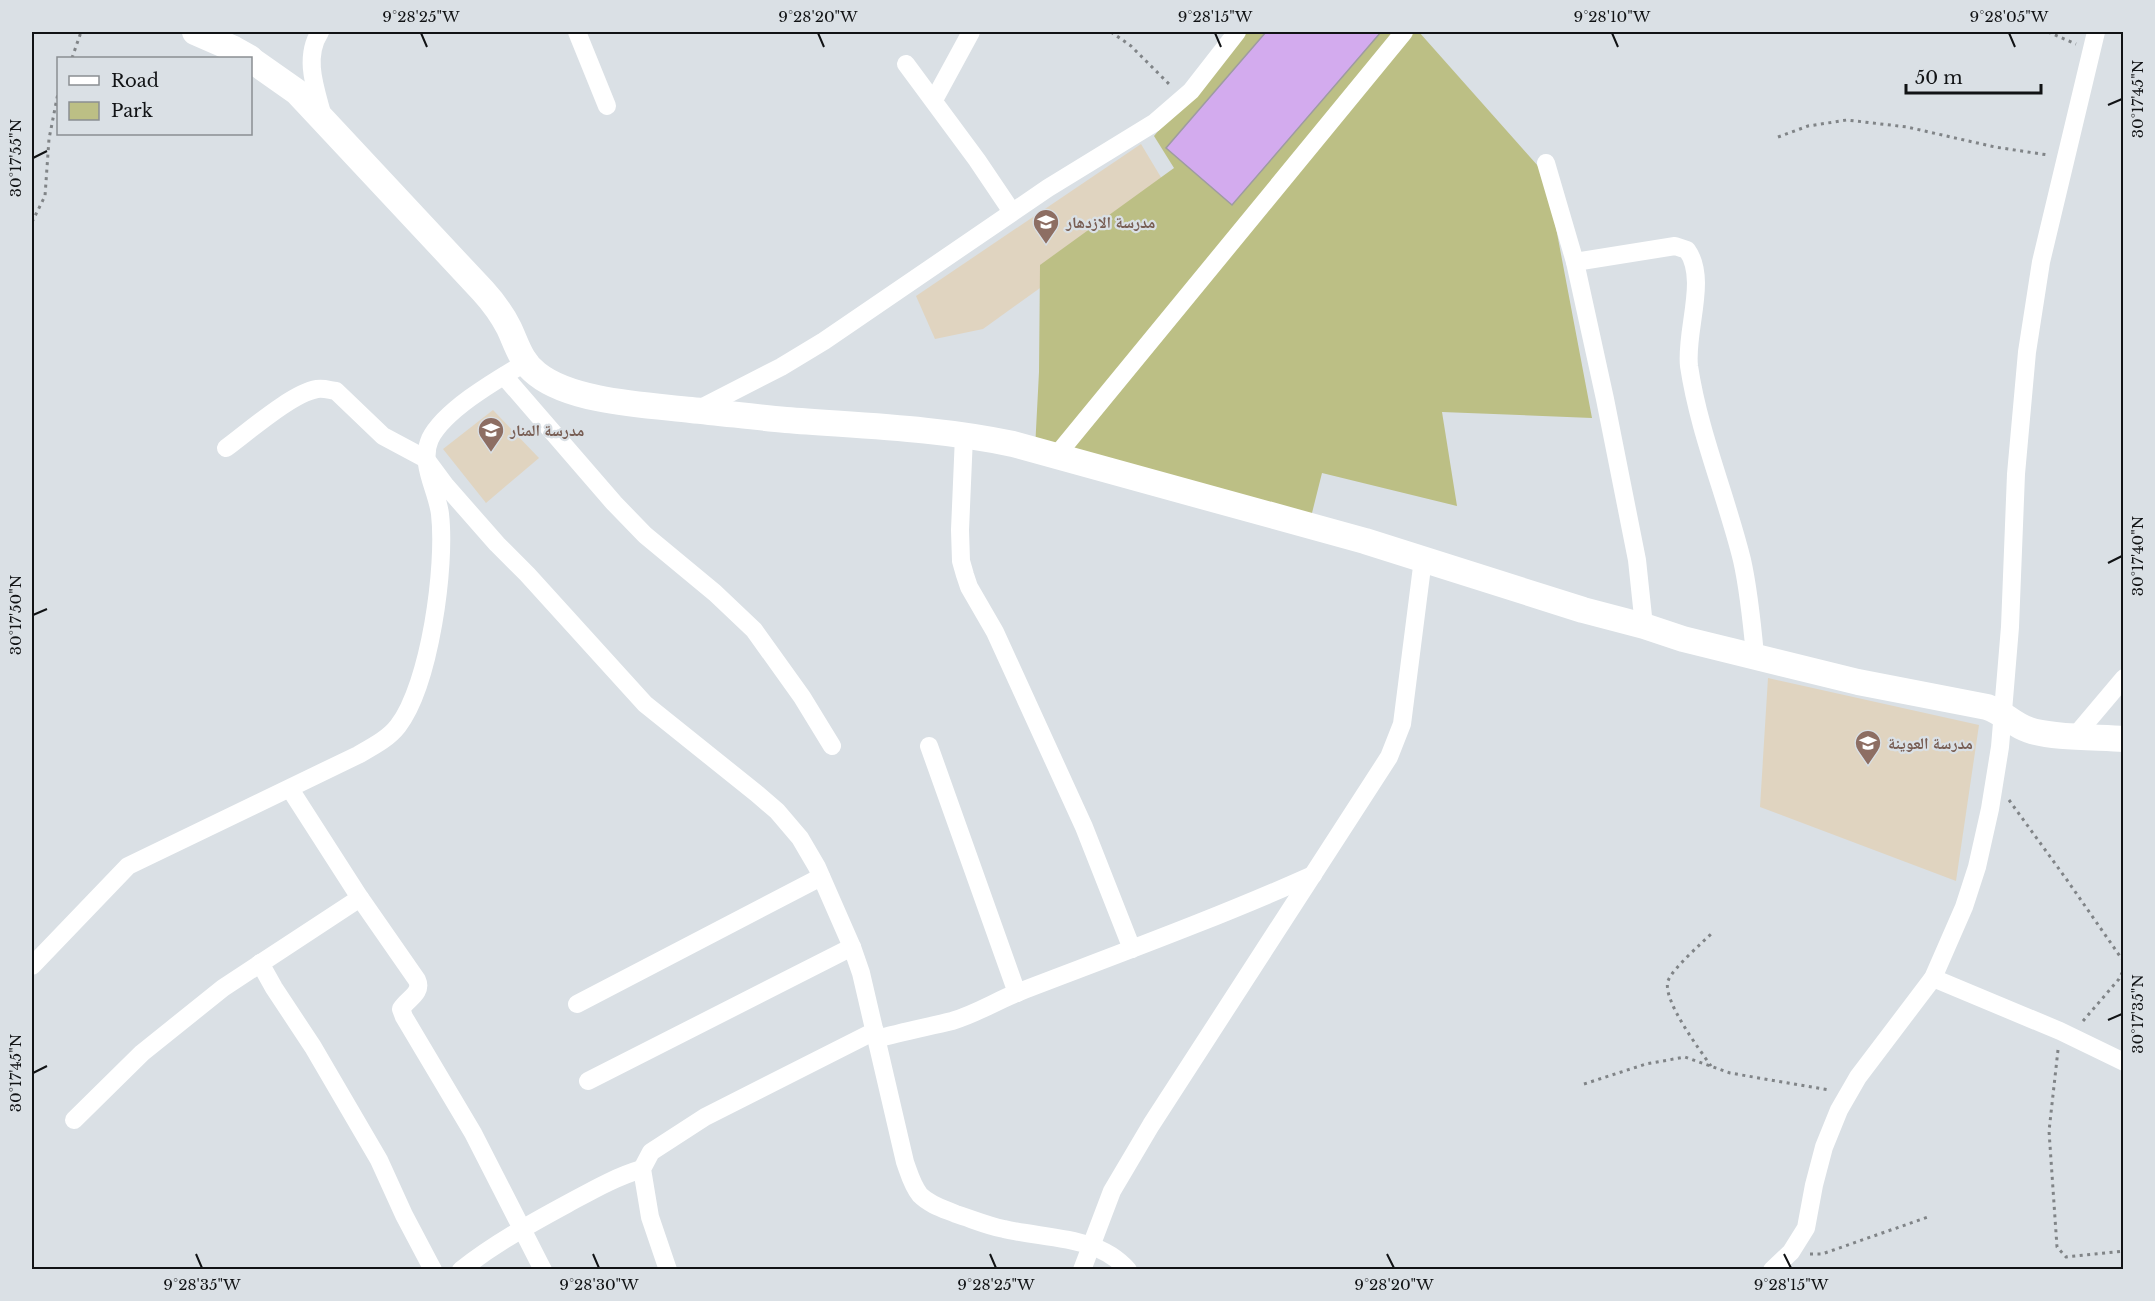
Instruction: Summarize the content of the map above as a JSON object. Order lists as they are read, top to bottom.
{
  "places": {
    "school or university": ["مدرسة الازدهار", "مدرسة المنار", "مدرسة العوينة"]
  },
  "legend": ["Road", "Park"],
  "scale_bar": "50 m",
  "coordinates": [
    "9°28'25\"W",
    "9°28'20\"W",
    "9°28'15\"W",
    "9°28'10\"W",
    "9°28'05\"W",
    "30°17'45\"N",
    "30°17'55\"N",
    "30°17'40\"N",
    "30°17'50\"N",
    "30°17'35\"N",
    "9°28'35\"W",
    "9°28'30\"W"
  ]
}
